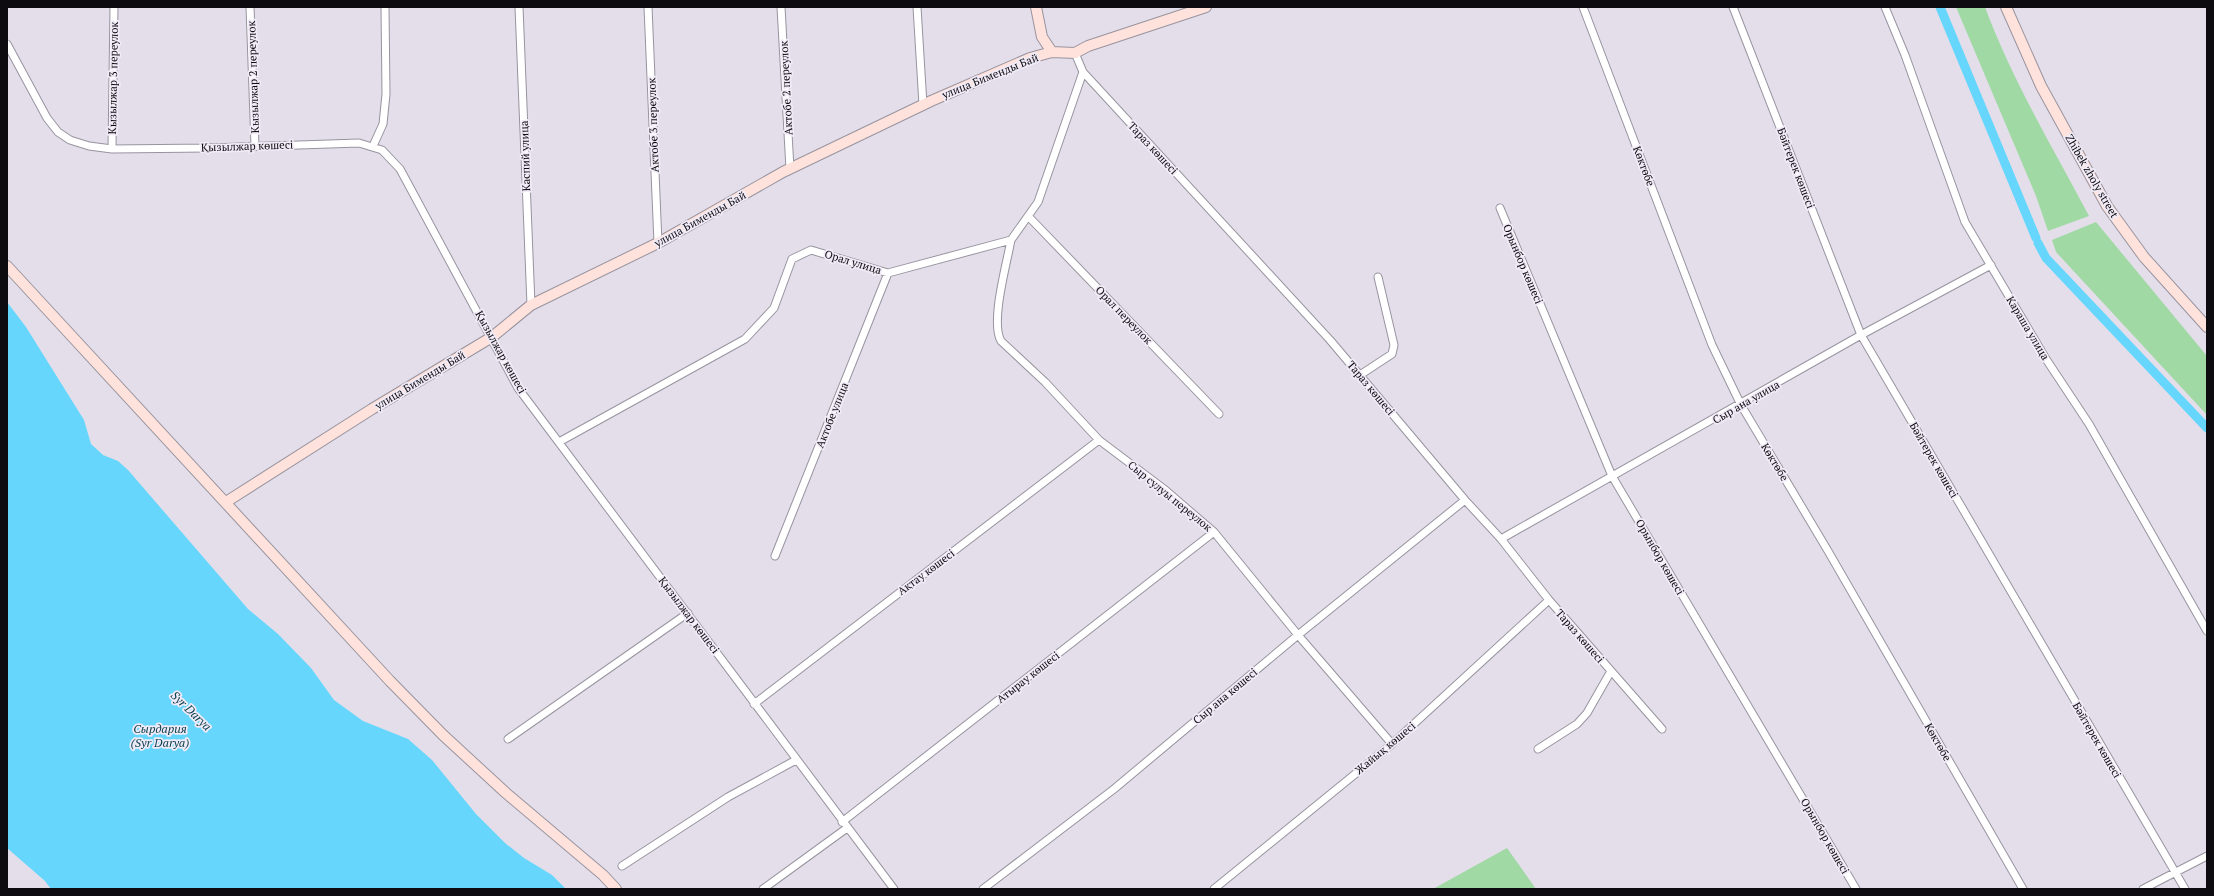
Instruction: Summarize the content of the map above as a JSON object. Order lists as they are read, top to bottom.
{
  "streets": {
    "street": [
      "улица Бименды Бай",
      "Кызылжар 2 переулок",
      "Кызылжар 3 переулок",
      "Актобе 2 переулок",
      "Актобе 3 переулок",
      "Қызылжар көшесі",
      "Тараз көшесі",
      "Каспий улица",
      "Көктөбе",
      "Бәйтерек көшесі",
      "Zhibek zholy street",
      "Орал улица",
      "Орынбор көшесі",
      "Орал переулок",
      "Караша улица",
      "Сыр ана улица",
      "Актобе улица",
      "Сыр сулуы переулок",
      "Ақтау көшесі",
      "Атырау көшесі",
      "Сыр ана көшесі",
      "Жайық көшесі"
    ]
  },
  "crossings": [
    ["улица Бименды Бай", "Актобе 2 переулок"],
    ["улица Бименды Бай", "Актобе 3 переулок"],
    ["улица Бименды Бай", "Қызылжар көшесі"],
    ["улица Бименды Бай", "Тараз көшесі"],
    ["улица Бименды Бай", "Каспий улица"],
    ["Кызылжар 2 переулок", "Қызылжар көшесі"],
    ["Кызылжар 3 переулок", "Қызылжар көшесі"],
    ["Қызылжар көшесі", "Орал улица"],
    ["Қызылжар көшесі", "Ақтау көшесі"],
    ["Қызылжар көшесі", "Атырау көшесі"],
    ["Тараз көшесі", "Сыр ана улица"],
    ["Тараз көшесі", "Сыр ана көшесі"],
    ["Тараз көшесі", "Жайық көшесі"],
    ["Көктөбе", "Сыр ана улица"],
    ["Бәйтерек көшесі", "Сыр ана улица"],
    ["Орал улица", "Актобе улица"],
    ["Орал улица", "Сыр сулуы переулок"],
    ["Орынбор көшесі", "Сыр ана улица"],
    ["Караша улица", "Сыр ана улица"],
    ["Сыр сулуы переулок", "Ақтау көшесі"],
    ["Сыр сулуы переулок", "Атырау көшесі"],
    ["Сыр сулуы переулок", "Сыр ана көшесі"],
    ["Сыр сулуы переулок", "Жайық көшесі"]
  ],
  "water": ["Syr Darya", "Сырдария (Syr Darya)"]
}
